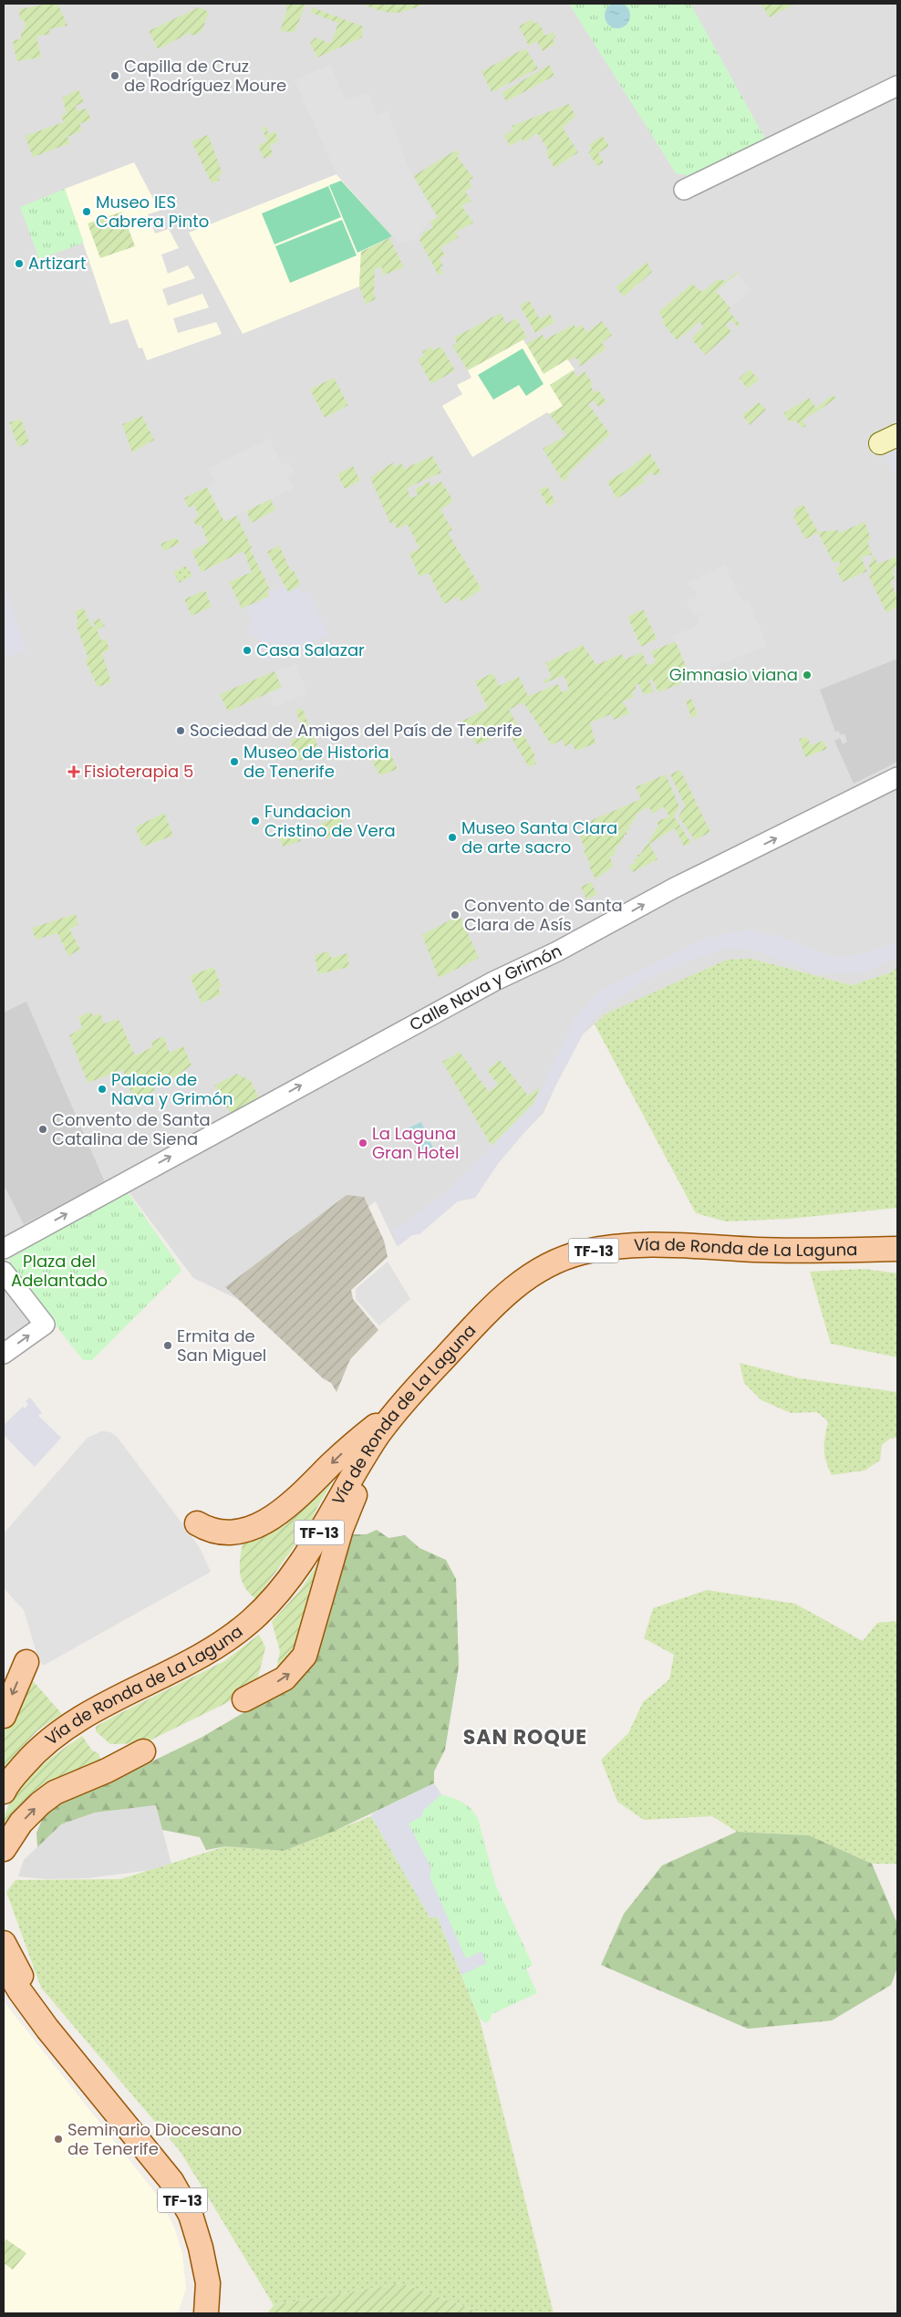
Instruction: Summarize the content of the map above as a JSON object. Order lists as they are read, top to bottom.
{
  "streets": {
    "main road": ["Vía de Ronda de La Laguna", "TF-13"],
    "street": ["Calle Nava y Grimón"]
  },
  "one_way": ["Calle Nava y Grimón"],
  "districts": ["SAN ROQUE"],
  "parks": ["Plaza del Adelantado"],
  "places": {
    "other": [
      "Capilla de Cruz de Rodríguez Moure",
      "Museo IES Cabrera Pinto",
      "Artizart",
      "Casa Salazar",
      "Gimnasio viana",
      "Sociedad de Amigos del País de Tenerife",
      "Museo de Historia de Tenerife",
      "Fundacion Cristino de Vera",
      "Museo Santa Clara de arte sacro",
      "Convento de Santa Clara de Asís",
      "Palacio de Nava y Grimón",
      "Convento de Santa Catalina de Siena",
      "La Laguna Gran Hotel",
      "Ermita de San Miguel",
      "Seminario Diocesano de Tenerife"
    ],
    "health": ["Fisioterapia 5"]
  }
}
